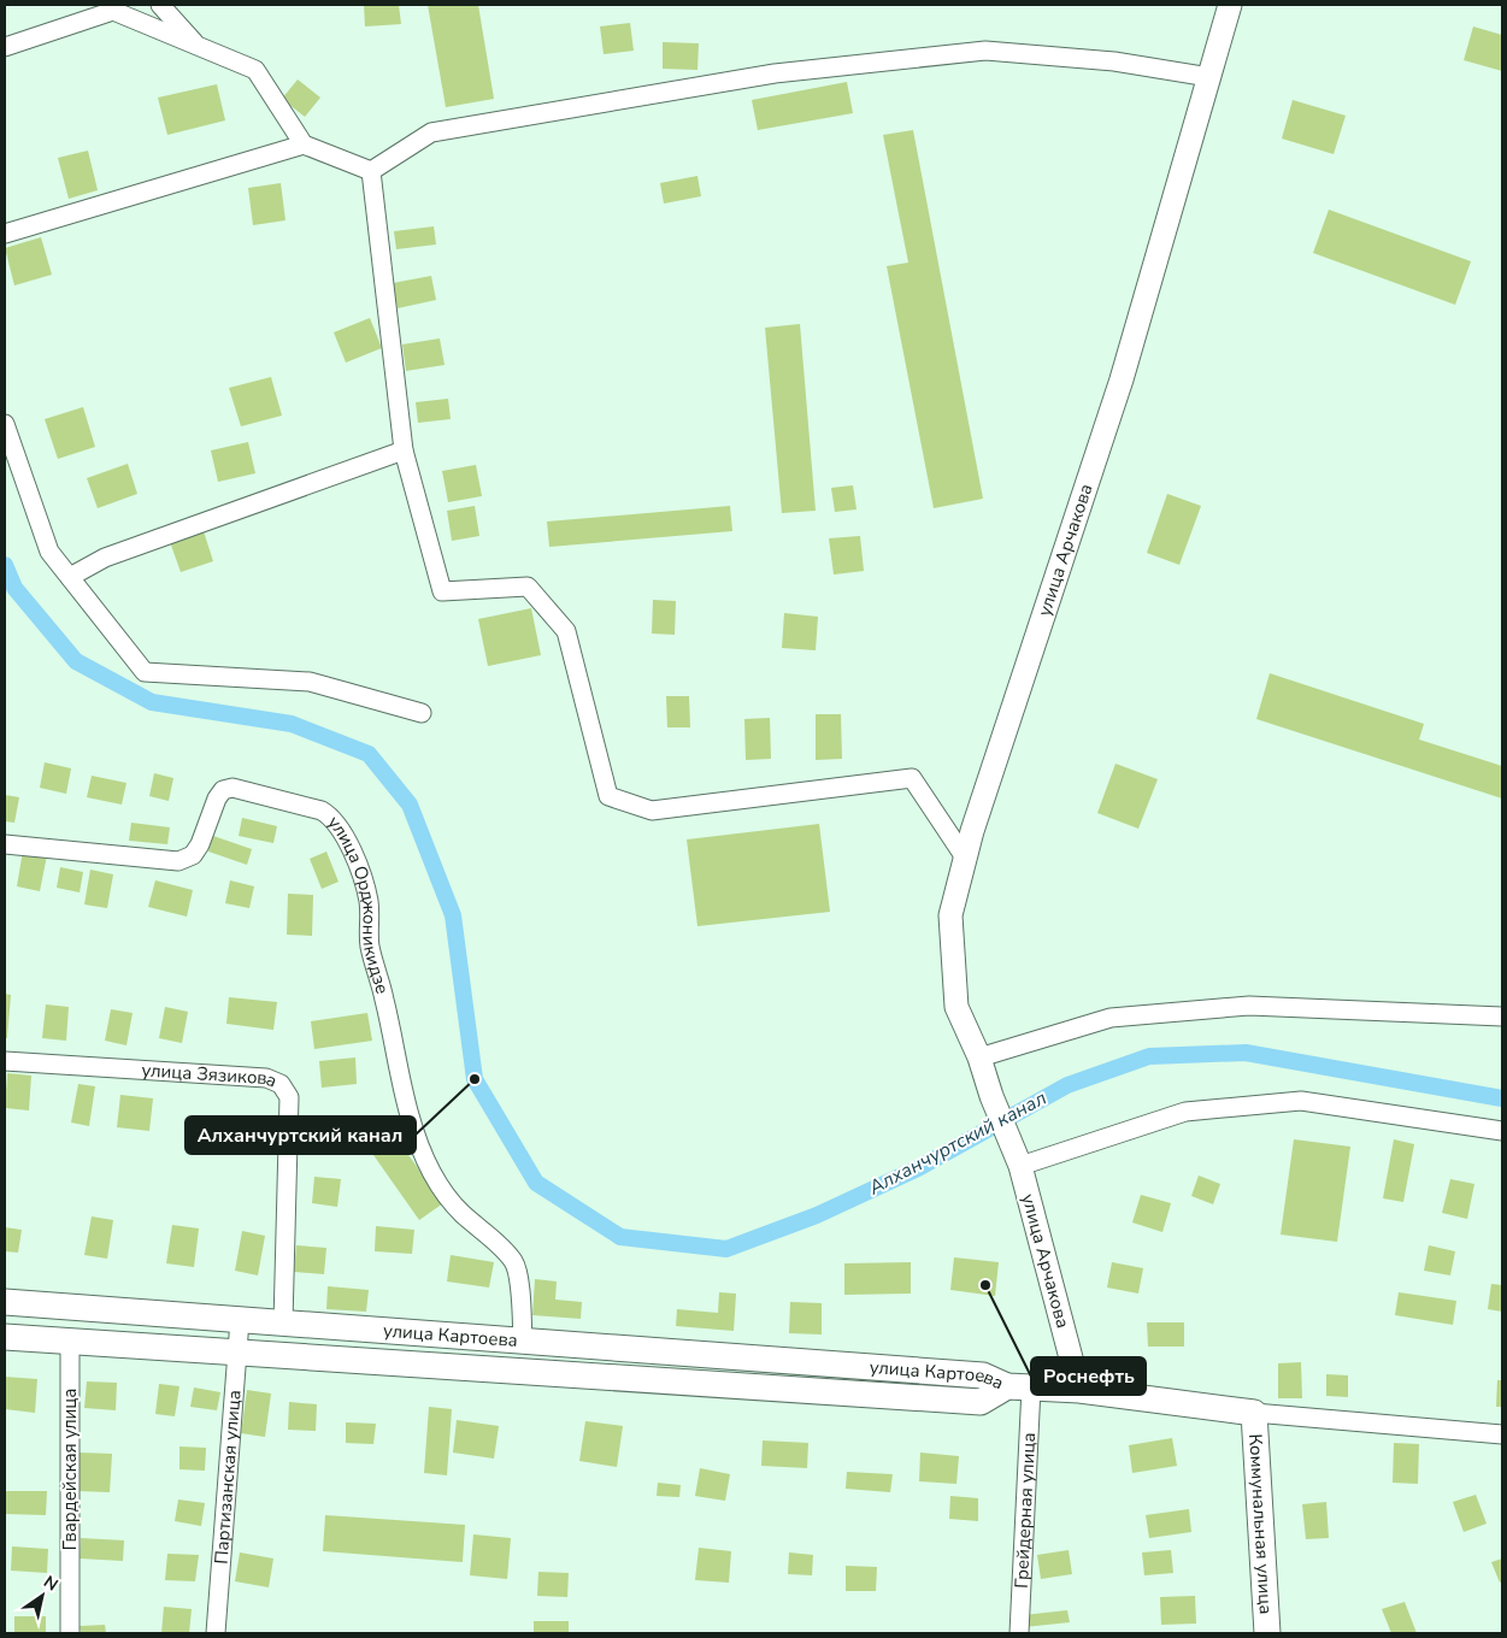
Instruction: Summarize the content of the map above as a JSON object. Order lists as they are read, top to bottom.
{
  "streets": {
    "main road": ["улица Картоева", "Коммунальная улица"],
    "street": [
      "улица Арчакова",
      "улица Орджоникидзе",
      "улица Зязикова",
      "Гвардейская улица",
      "Партизанская улица",
      "Грейдерная улица"
    ]
  },
  "crossings": [
    ["улица Орджоникидзе", "улица Картоева"],
    ["улица Зязикова", "улица Картоева"],
    ["улица Картоева", "Гвардейская улица"],
    ["улица Картоева", "Партизанская улица"],
    ["улица Картоева", "Грейдерная улица"]
  ],
  "water": ["Алханчуртский канал"],
  "places": ["Алханчуртский канал", "Роснефть"],
  "north": "top right"
}
